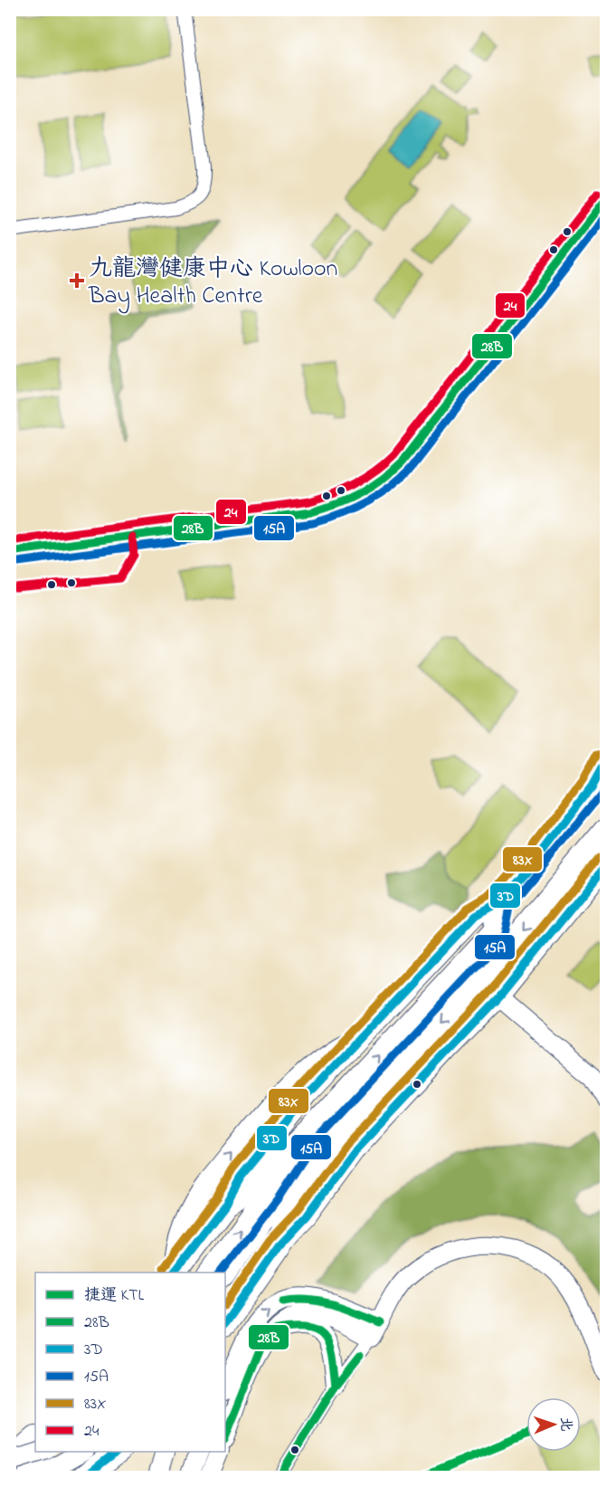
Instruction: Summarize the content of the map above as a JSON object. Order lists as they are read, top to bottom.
{
  "places": {
    "health": ["九龍灣健康中心 Kowloon Bay Health Centre"]
  },
  "lines": [
    "transit line 24",
    "transit line 28B",
    "transit line 15A",
    "transit line 83X",
    "transit line 3D",
    "metro line KTL"
  ],
  "legend": [
    "捷運 KTL",
    "28B",
    "3D",
    "15A",
    "83X",
    "24"
  ],
  "north": "right"
}
